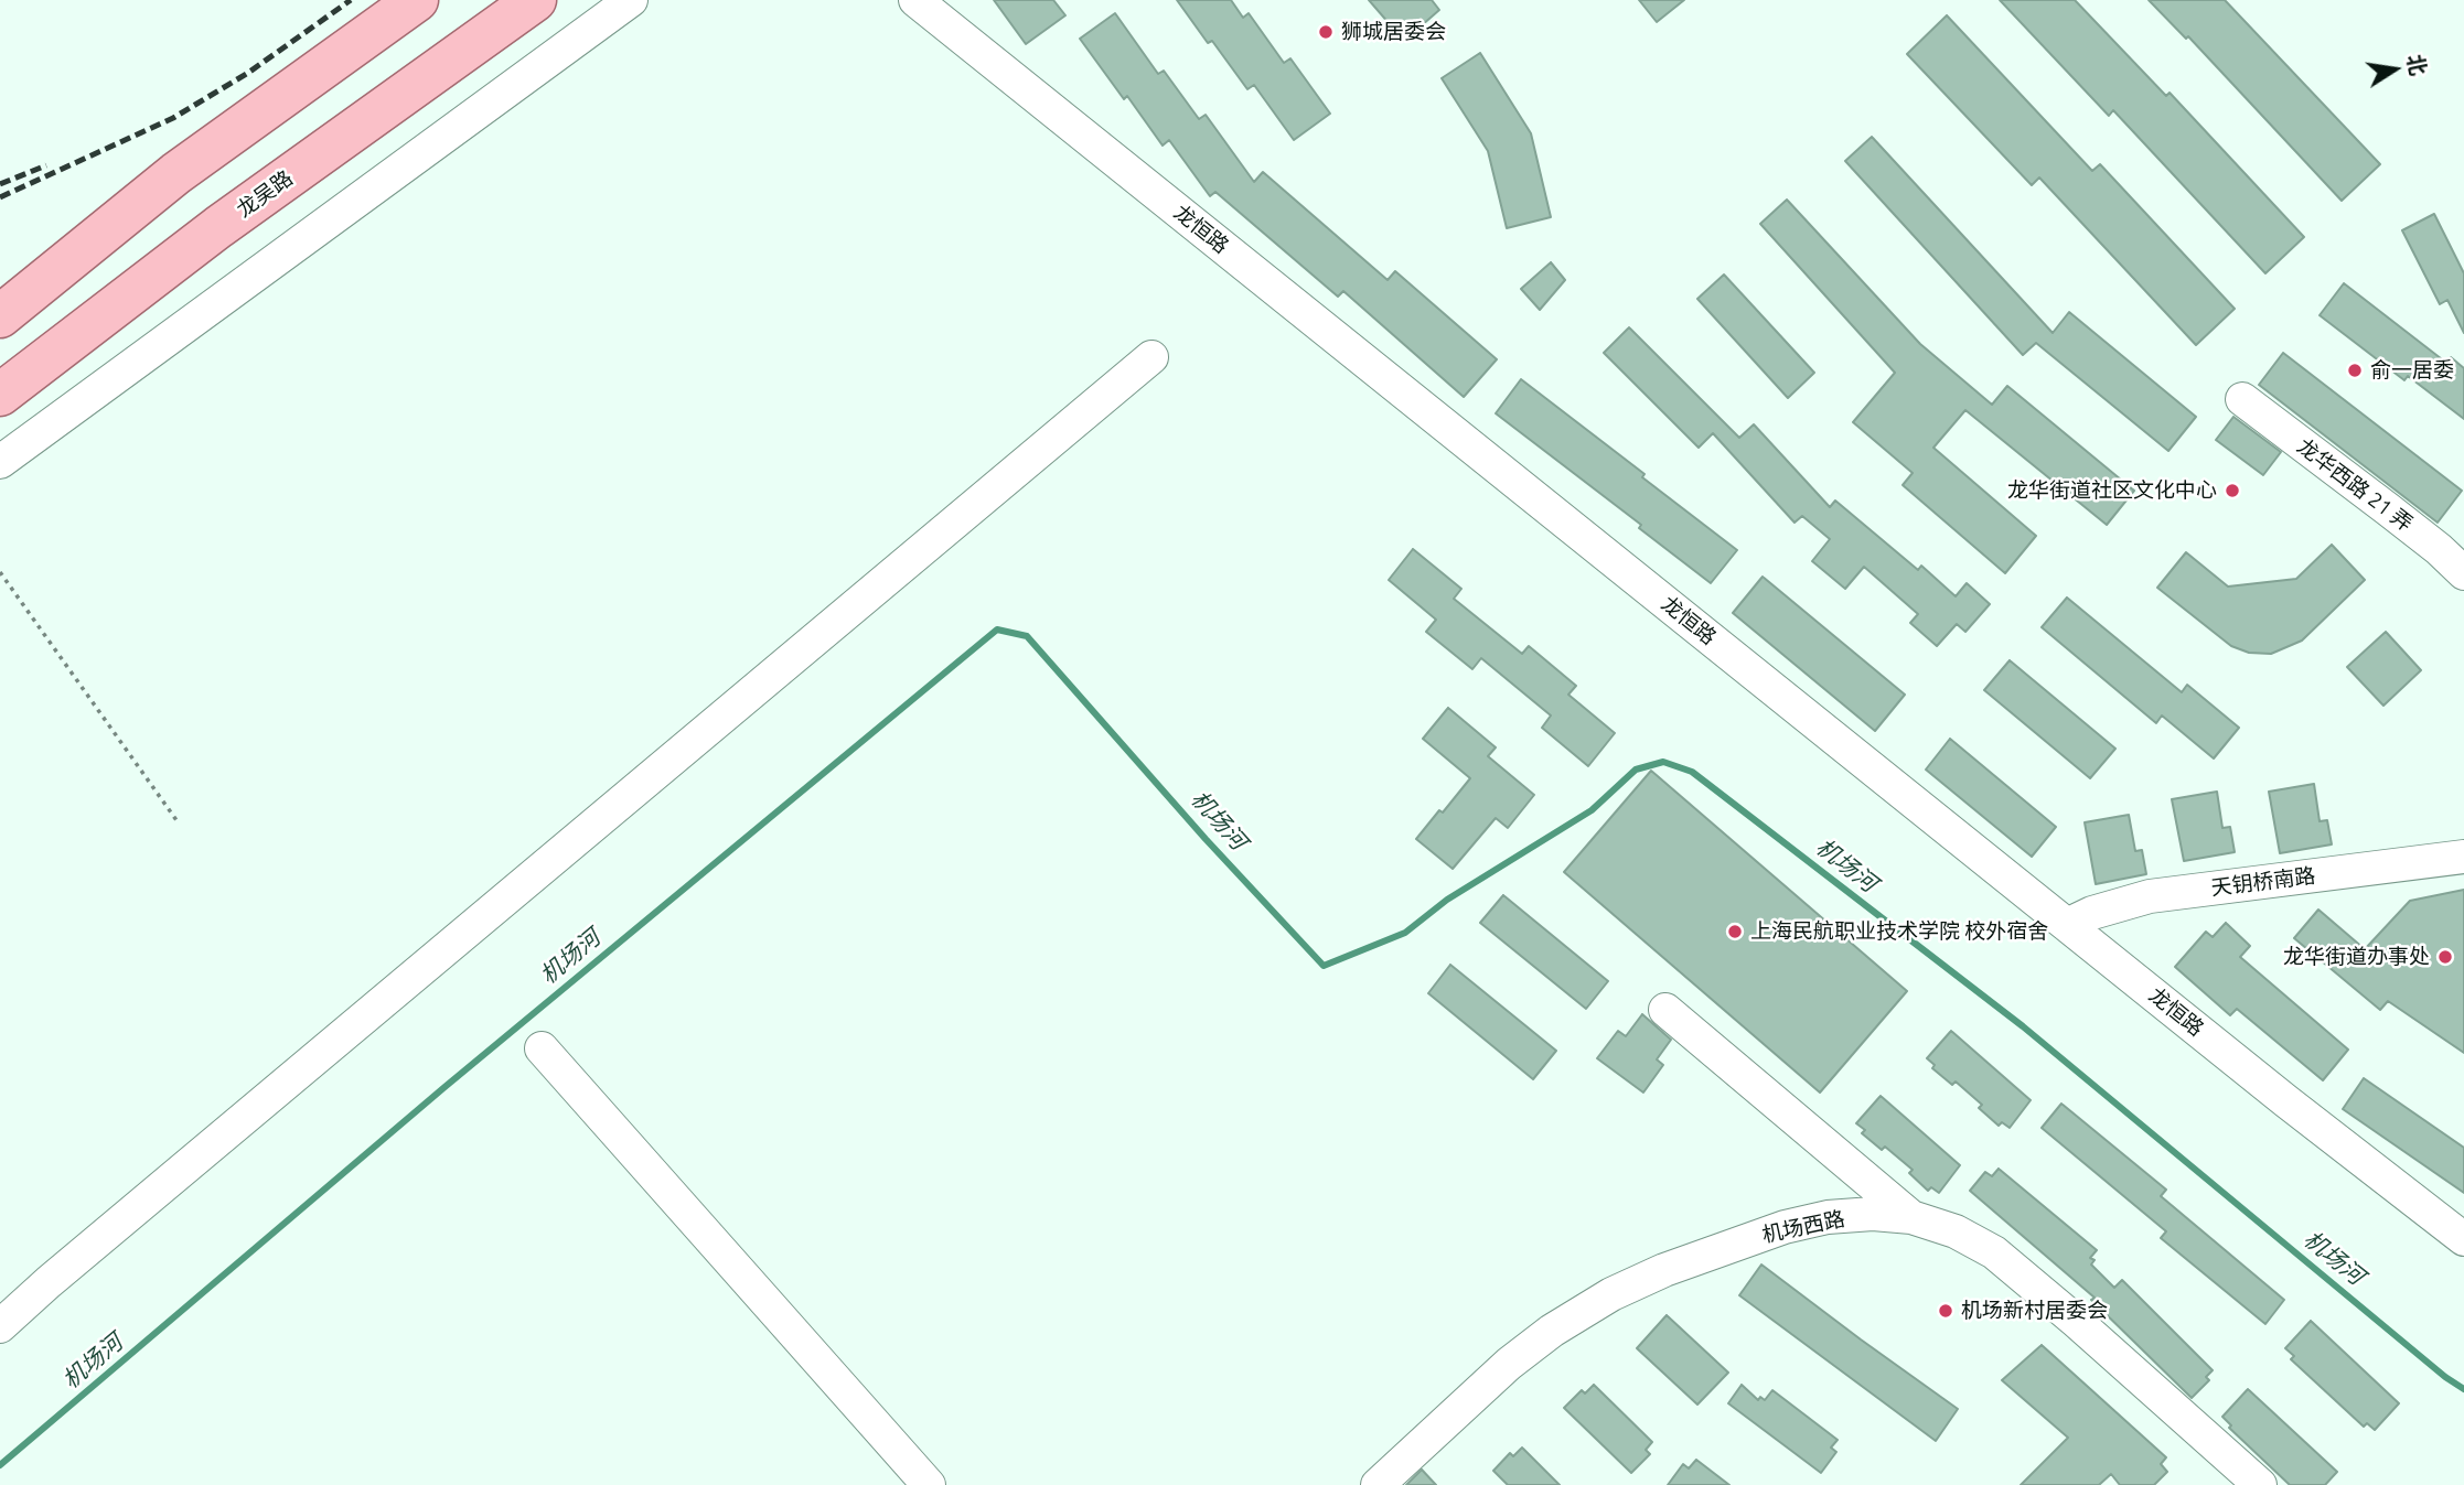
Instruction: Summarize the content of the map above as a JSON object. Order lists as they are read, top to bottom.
{
  "streets": {
    "main road": ["龙吴路"],
    "street": [
      "龙恒路",
      "龙华西路 21 弄",
      "天钥桥南路",
      "机场西路"
    ]
  },
  "crossings": [
    ["龙恒路", "天钥桥南路"]
  ],
  "water": ["机场河"],
  "places": [
    "狮城居委会",
    "俞一居委",
    "龙华街道社区文化中心",
    "上海民航职业技术学院 校外宿舍",
    "龙华街道办事处",
    "机场新村居委会"
  ],
  "north": "right"
}
